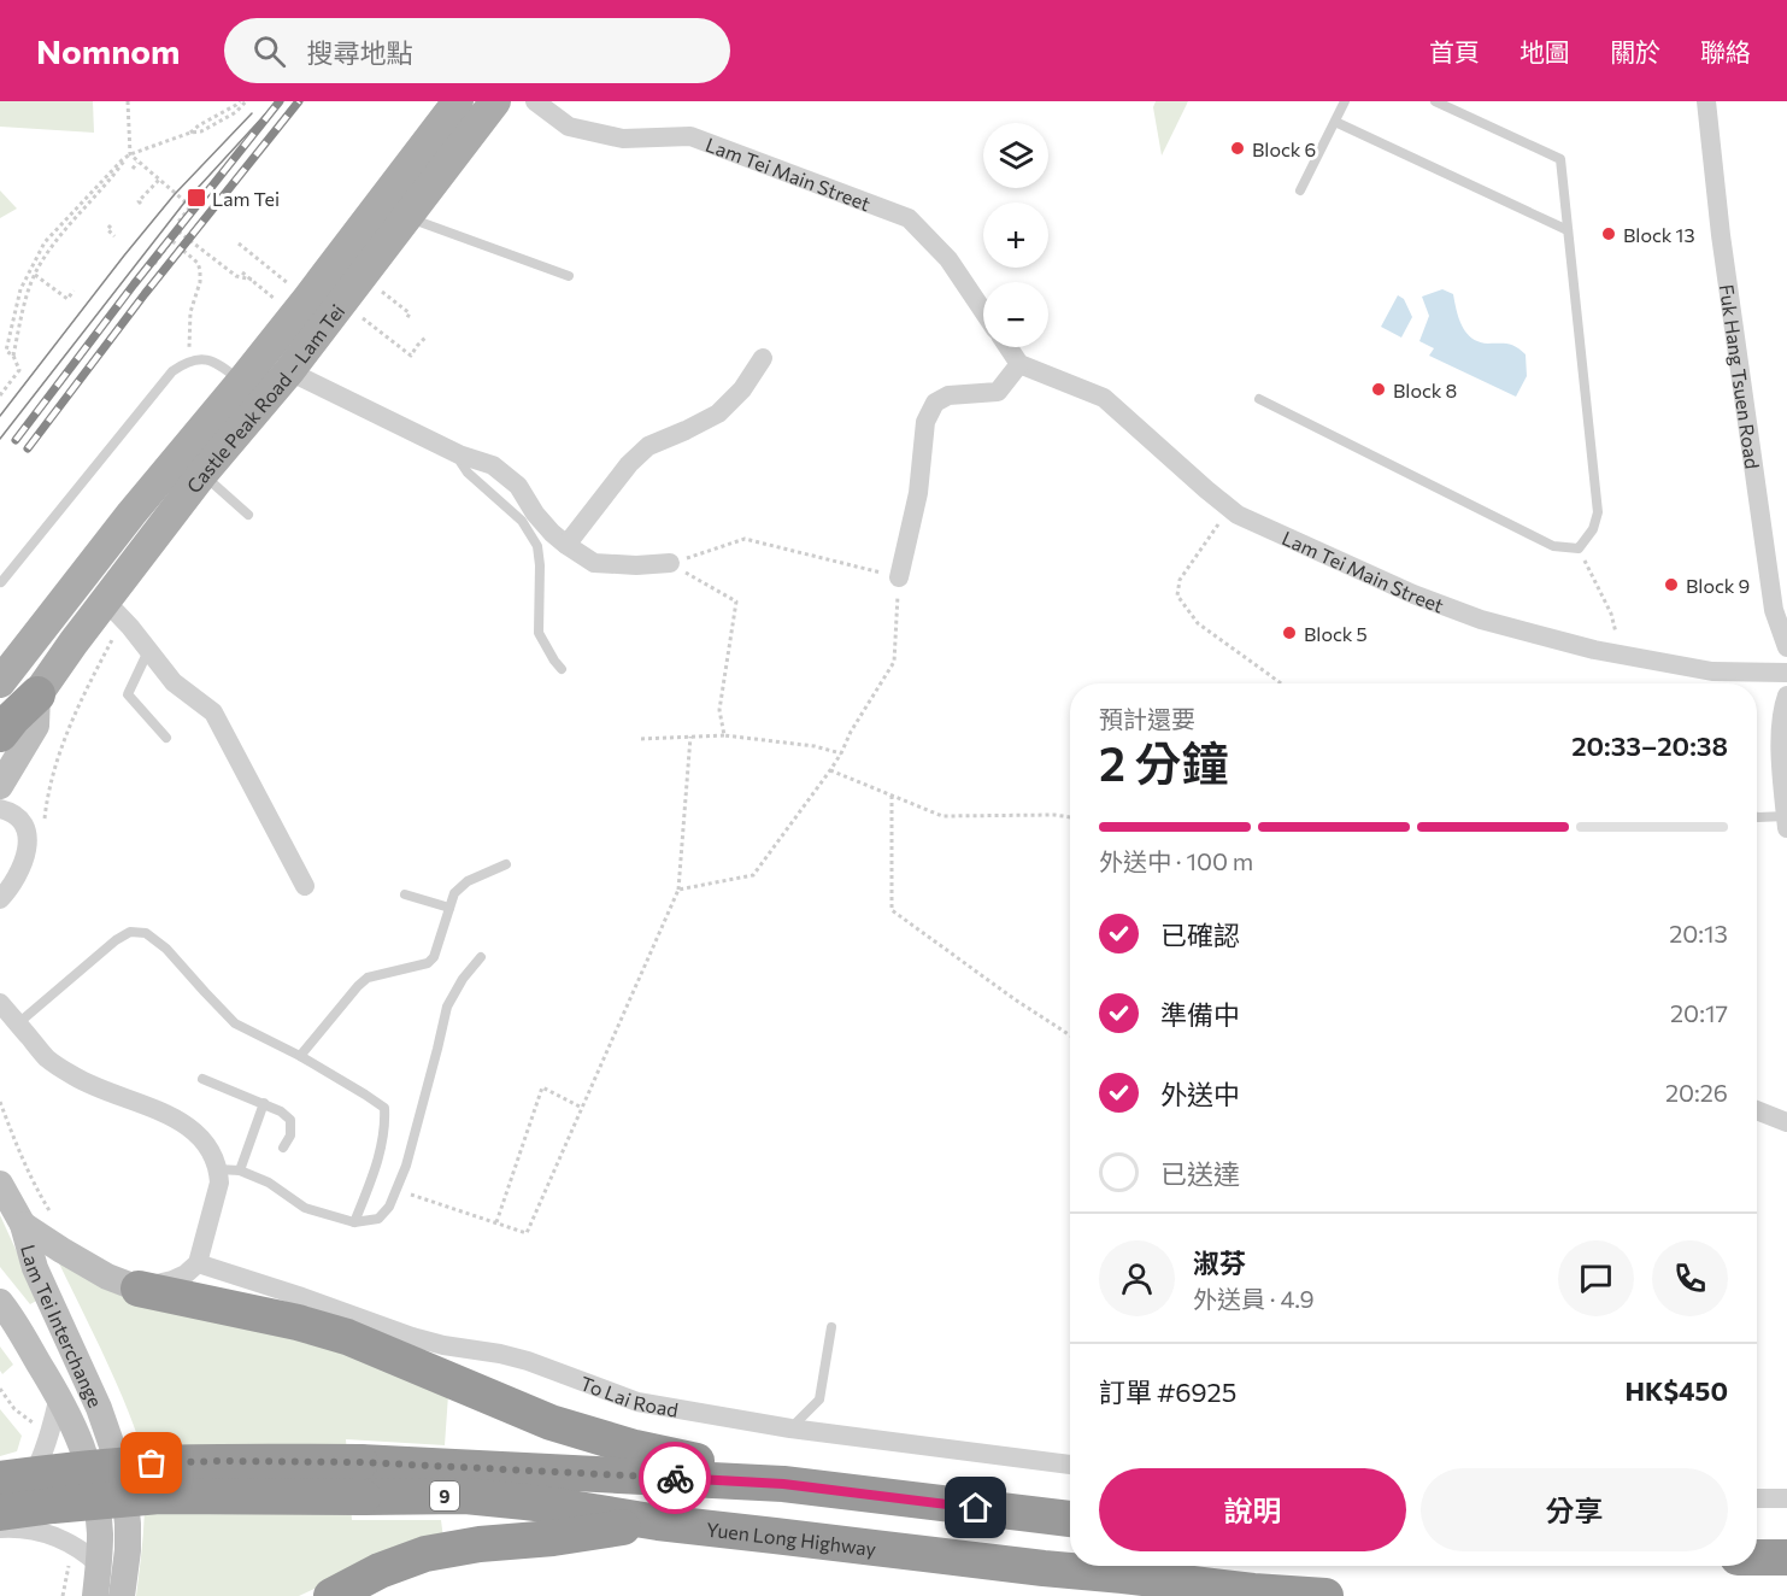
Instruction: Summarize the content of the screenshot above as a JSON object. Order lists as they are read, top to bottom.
{
  "streets": {
    "highway": ["9", "Yuen Long Highway"],
    "main road": ["Castle Peak Road – Lam Tei", "Lam Tei Interchange"],
    "street": ["Lam Tei Main Street", "Fuk Hang Tsuen Road", "To Lai Road"]
  },
  "crossings": [
    ["9", "Yuen Long Highway"]
  ],
  "places": {
    "other": [
      "Block 6",
      "Block 13",
      "Block 8",
      "Block 9",
      "Block 5"
    ],
    "transit": ["Lam Tei"]
  },
  "page": {
    "header": "Nomnom",
    "search": "搜尋地點",
    "nav": [
      "首頁",
      "地圖",
      "關於",
      "聯絡"
    ],
    "map_buttons": ["+", "−"],
    "heading": ["2 分鐘", "預計還要", "20:33–20:38"],
    "panel": [
      "淑芬",
      "外送員 · 4.9",
      "訂單 #6925",
      "HK$450"
    ],
    "bar": "外送中 · 100 m",
    "list": [
      ["已確認", "20:13"],
      ["準備中", "20:17"],
      ["外送中", "20:26"],
      "已送達"
    ],
    "buttons": ["說明", "分享"]
  }
}
